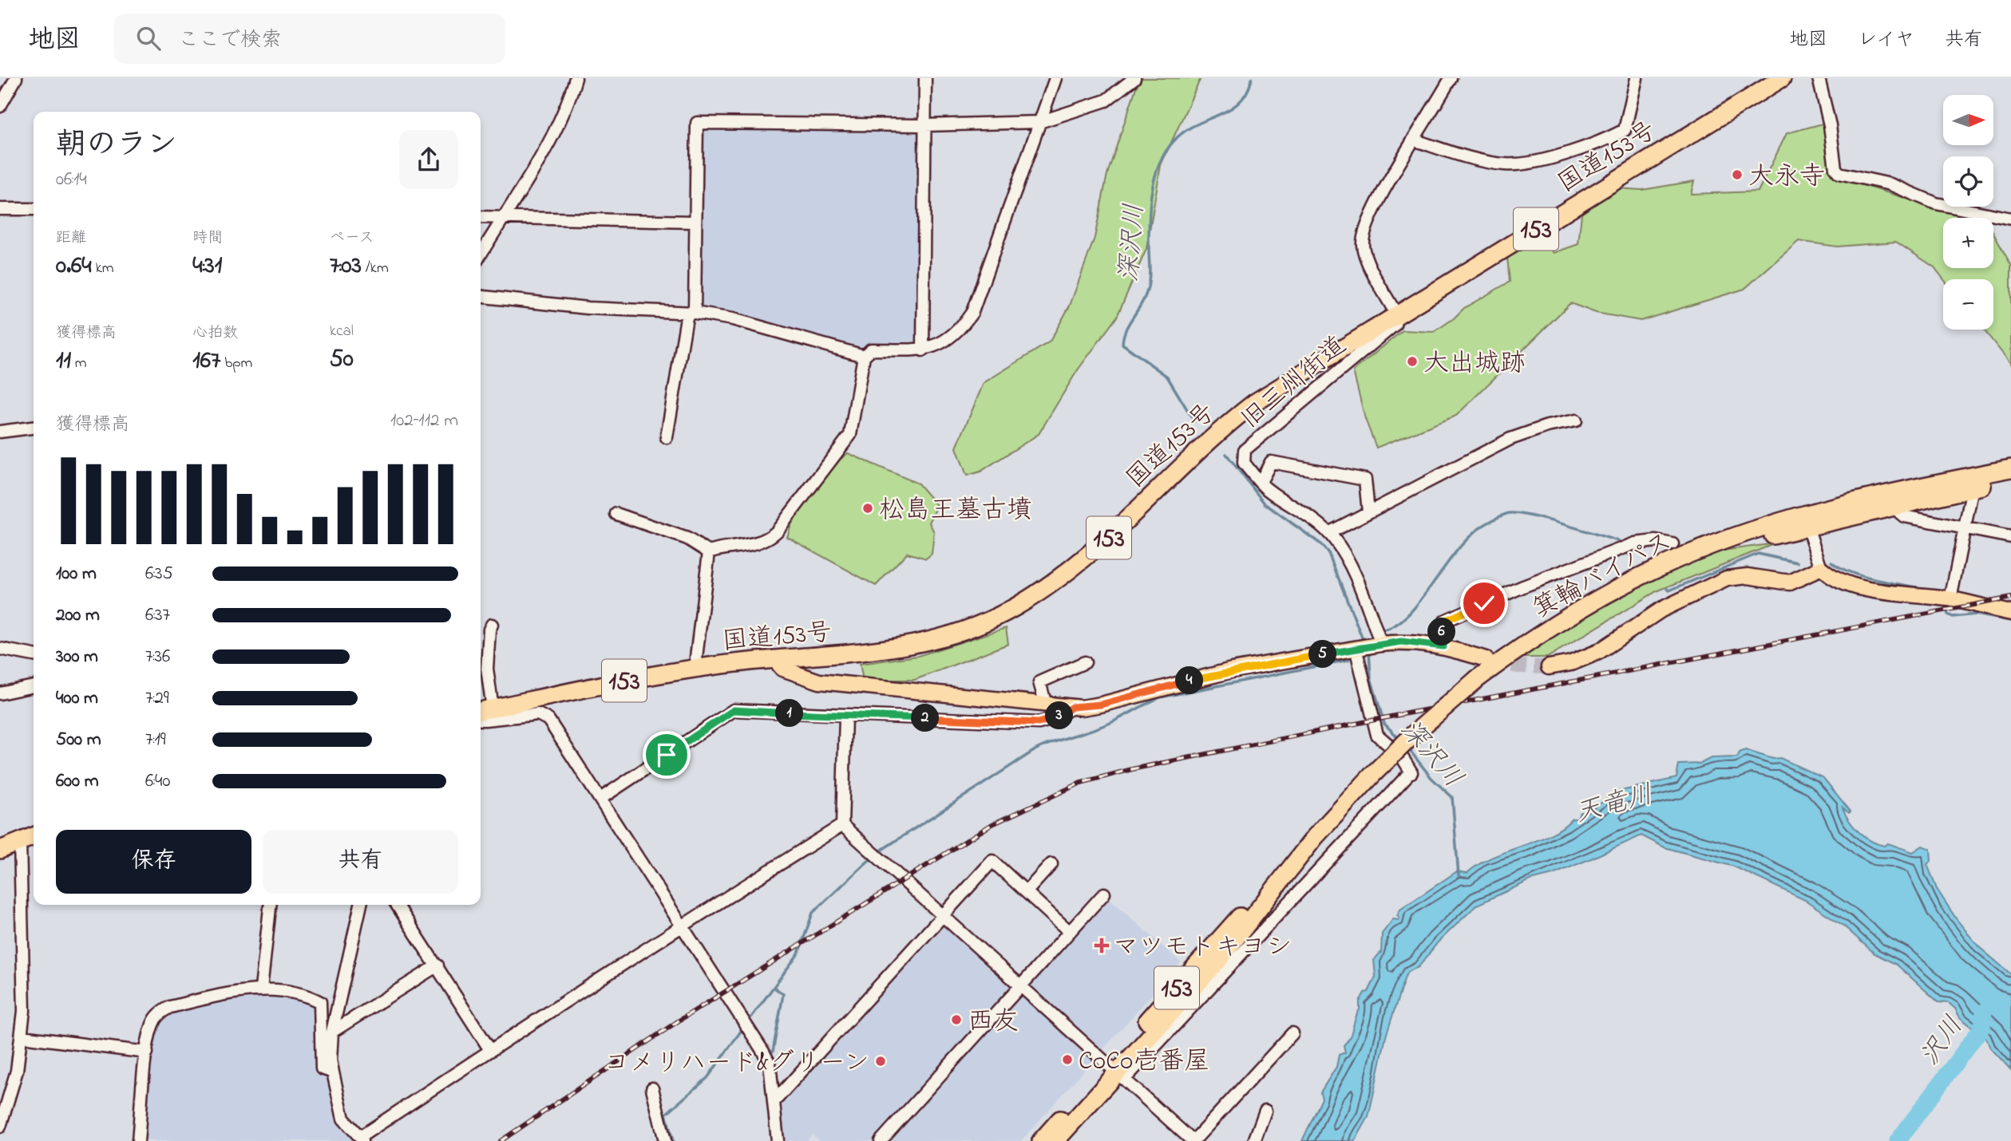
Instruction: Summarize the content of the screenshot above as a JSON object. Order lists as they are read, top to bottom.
{
  "streets": {
    "highway": ["国道153号", "153", "箕輪バイパス"],
    "street": ["旧三州街道"]
  },
  "crossings": [
    ["国道153号", "旧三州街道"]
  ],
  "water": ["深沢川", "天竜川", "沢川"],
  "places": {
    "other": [
      "大永寺",
      "大出城跡",
      "松島王墓古墳",
      "西友",
      "CoCo壱番屋",
      "コメリハード&グリーン"
    ],
    "health": ["マツモトキヨシ"]
  },
  "north": "right",
  "page": {
    "header": "地図",
    "search": "ここで検索",
    "nav": ["地図", "レイヤ", "共有"],
    "map_buttons": ["+", "−"],
    "heading": ["朝のラン", "06:14"],
    "stats": [
      ["距離", "0.64 km"],
      ["時間", "4:31"],
      ["ペース", "7:03 /km"],
      ["獲得標高", "11 m"],
      ["心拍数", "167 bpm"],
      ["kcal", "50"]
    ],
    "chart": ["獲得標高", "102–112 m"],
    "list": [
      {
        "name": "100 m",
        "note": "6:35"
      },
      {
        "name": "200 m",
        "note": "6:37"
      },
      {
        "name": "300 m",
        "note": "7:36"
      },
      {
        "name": "400 m",
        "note": "7:29"
      },
      {
        "name": "500 m",
        "note": "7:19"
      },
      {
        "name": "600 m",
        "note": "6:40"
      }
    ],
    "pins": [
      "6",
      "5",
      "4",
      "1",
      "3",
      "2"
    ],
    "buttons": ["保存", "共有"]
  }
}
